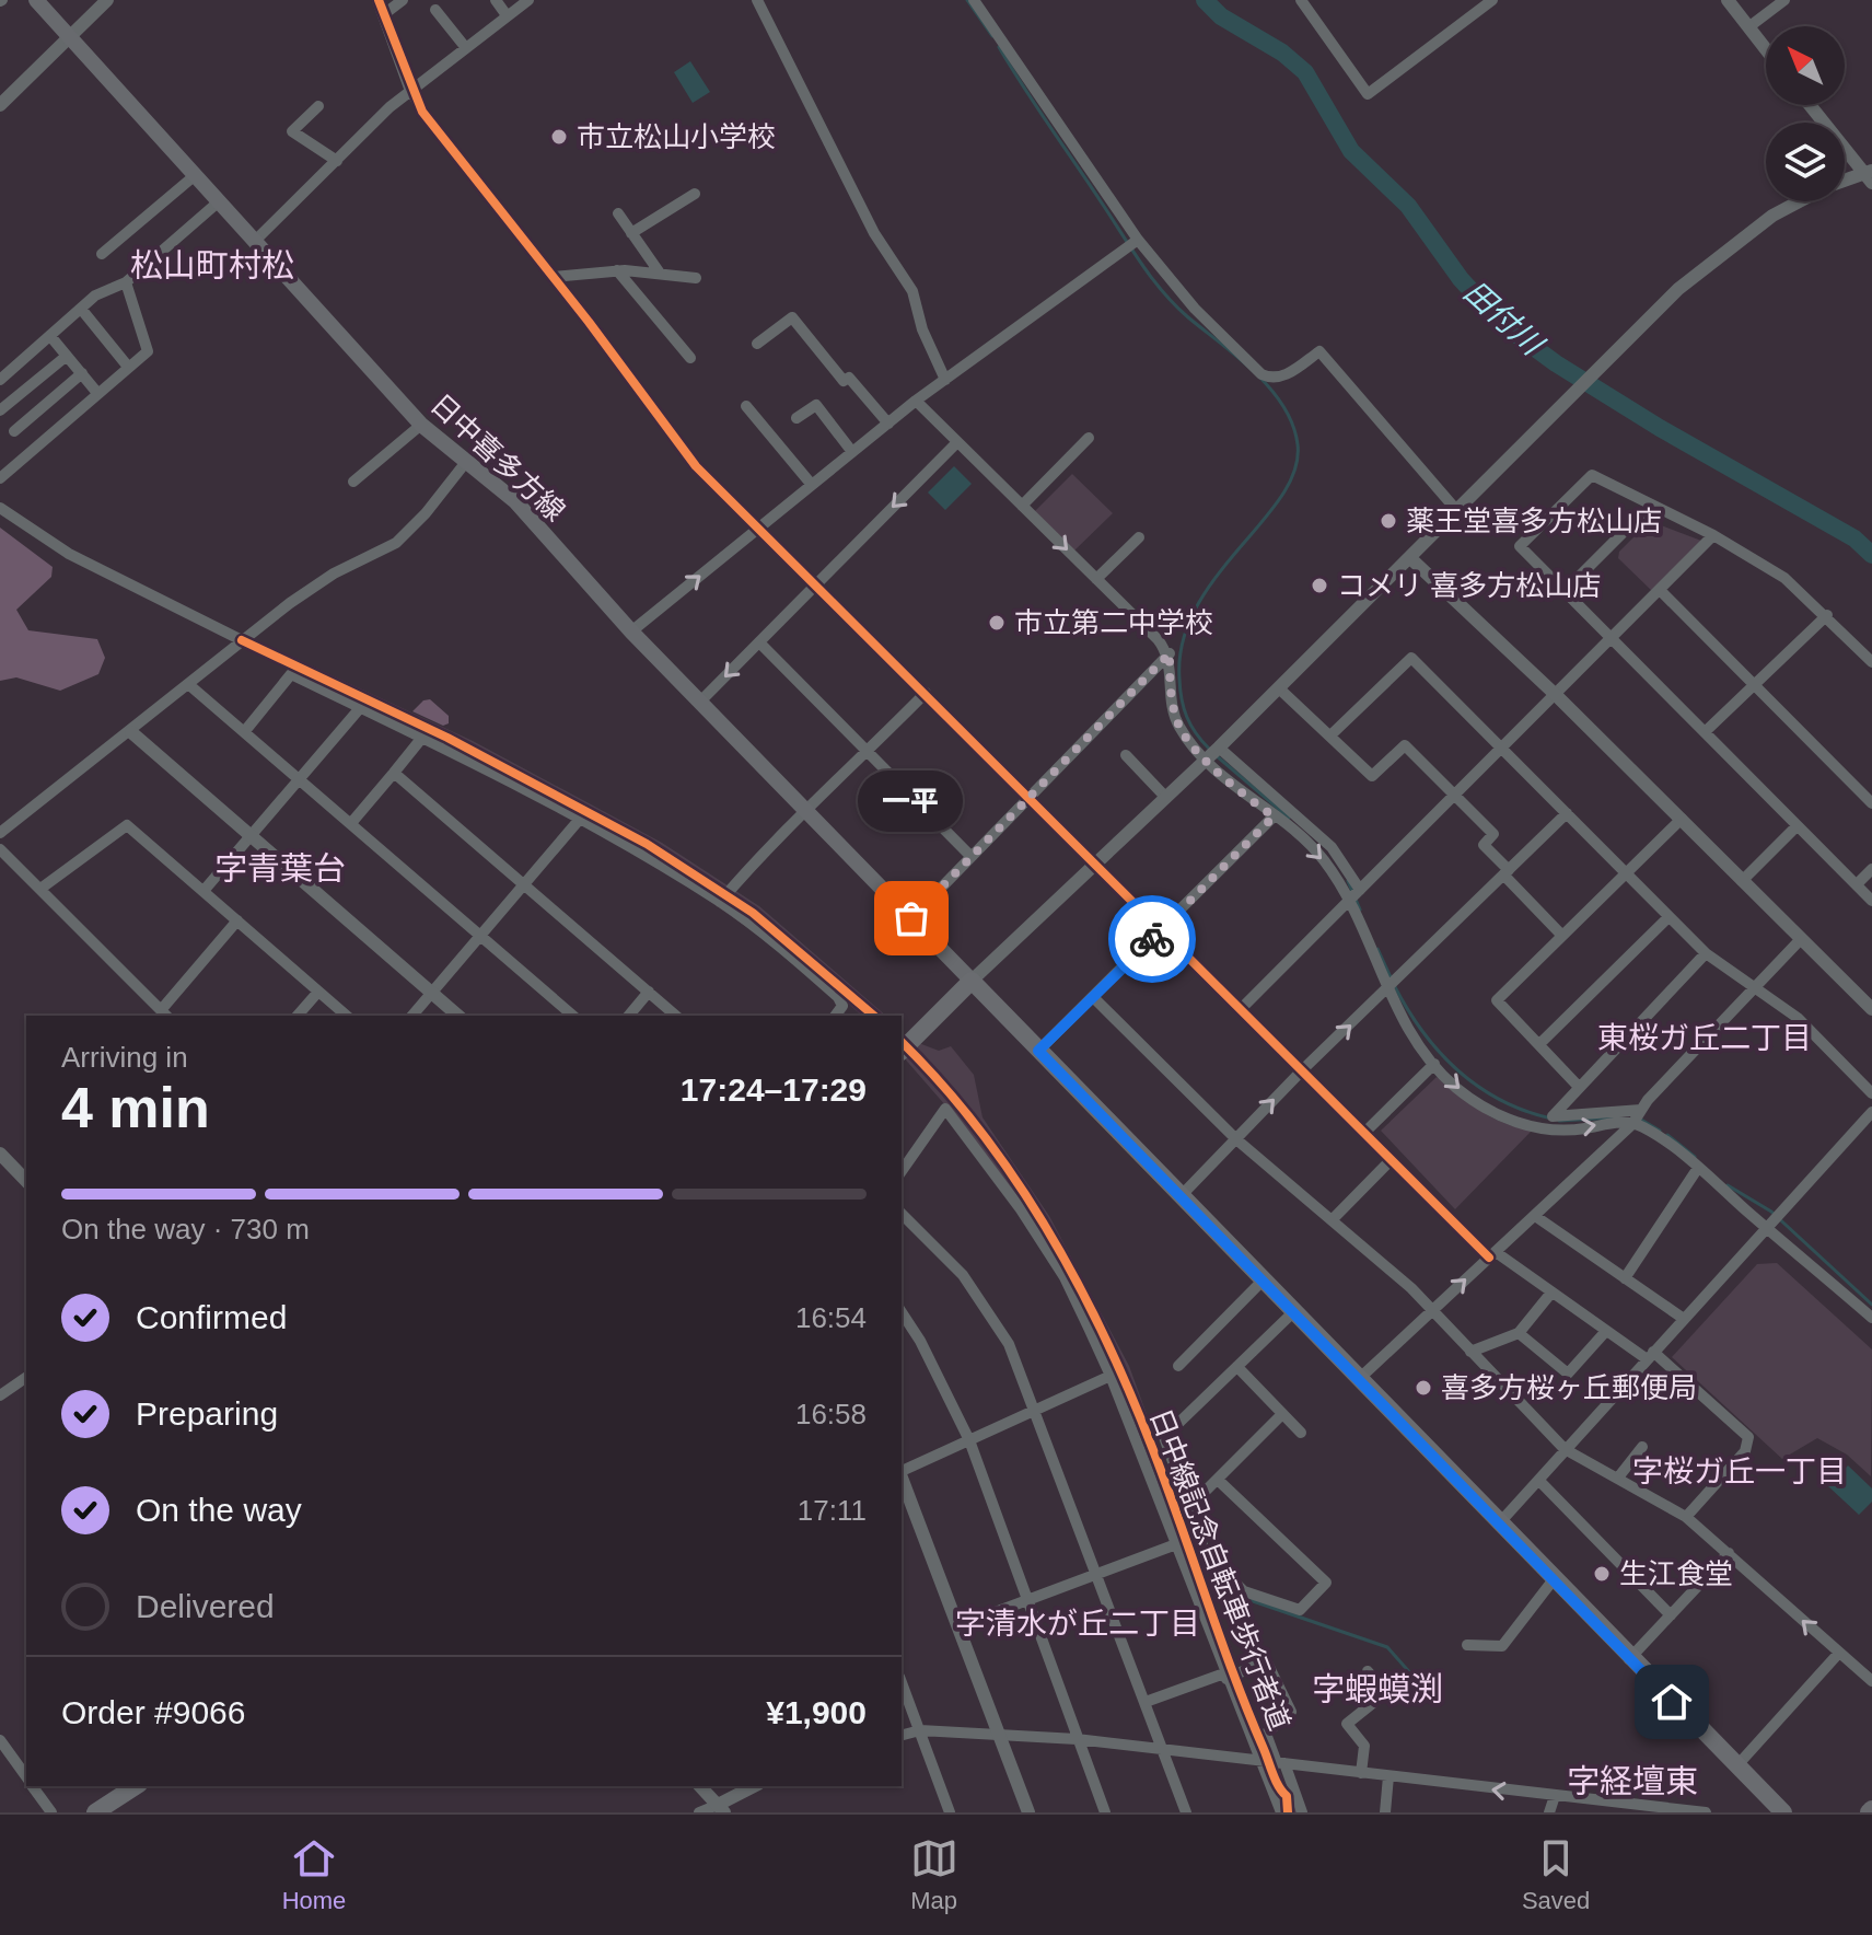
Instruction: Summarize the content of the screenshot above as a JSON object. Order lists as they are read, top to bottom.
{
  "streets": {
    "main road": ["日中喜多方線"],
    "cycle path": ["日中線記念自転車歩行者道"]
  },
  "districts": [
    "松山町村松",
    "字青葉台",
    "東桜ガ丘二丁目",
    "字桜ガ丘一丁目",
    "字清水が丘二丁目",
    "字蝦蟆渕",
    "字経壇東"
  ],
  "water": ["田付川"],
  "places": [
    "市立松山小学校",
    "薬王堂喜多方松山店",
    "コメリ 喜多方松山店",
    "市立第二中学校",
    "一平",
    "喜多方桜ヶ丘郵便局",
    "生江食堂"
  ],
  "north": "top left",
  "page": {
    "bubble": "一平",
    "heading": ["4 min", "Arriving in", "17:24–17:29"],
    "panel": ["Order #9066", "¥1,900"],
    "bar": "On the way · 730 m",
    "list": [
      ["Confirmed", "16:54"],
      ["Preparing", "16:58"],
      ["On the way", "17:11"],
      "Delivered"
    ],
    "tabs": ["Home", "Map", "Saved"]
  }
}
